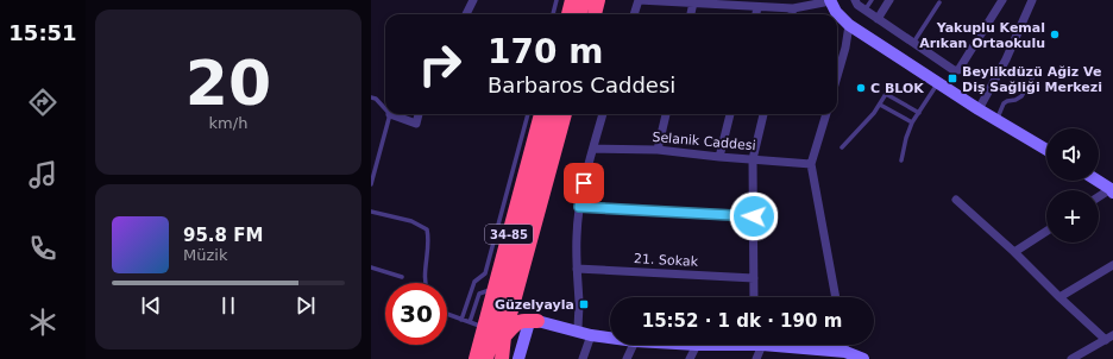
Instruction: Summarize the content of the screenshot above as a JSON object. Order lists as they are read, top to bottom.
{
  "streets": {
    "highway": ["34-85"],
    "street": ["Selanik Caddesi", "21. Sokak"]
  },
  "places": {
    "other": ["Yakuplu Kemal Arıkan Ortaokulu", "C BLOK"],
    "transit": ["Beylikdüzü Ağiz Ve Diş Sağliği Merkezi", "Güzelyayla"]
  },
  "page": {
    "tabs": "15:51",
    "tile": ["20", "km/h"],
    "turn": ["170 m", "Barbaros Caddesi"],
    "map_buttons": "+",
    "song": ["95.8 FM", "Müzik"],
    "limit": "30",
    "trip": "15:52 · 1 dk · 190 m"
  }
}
